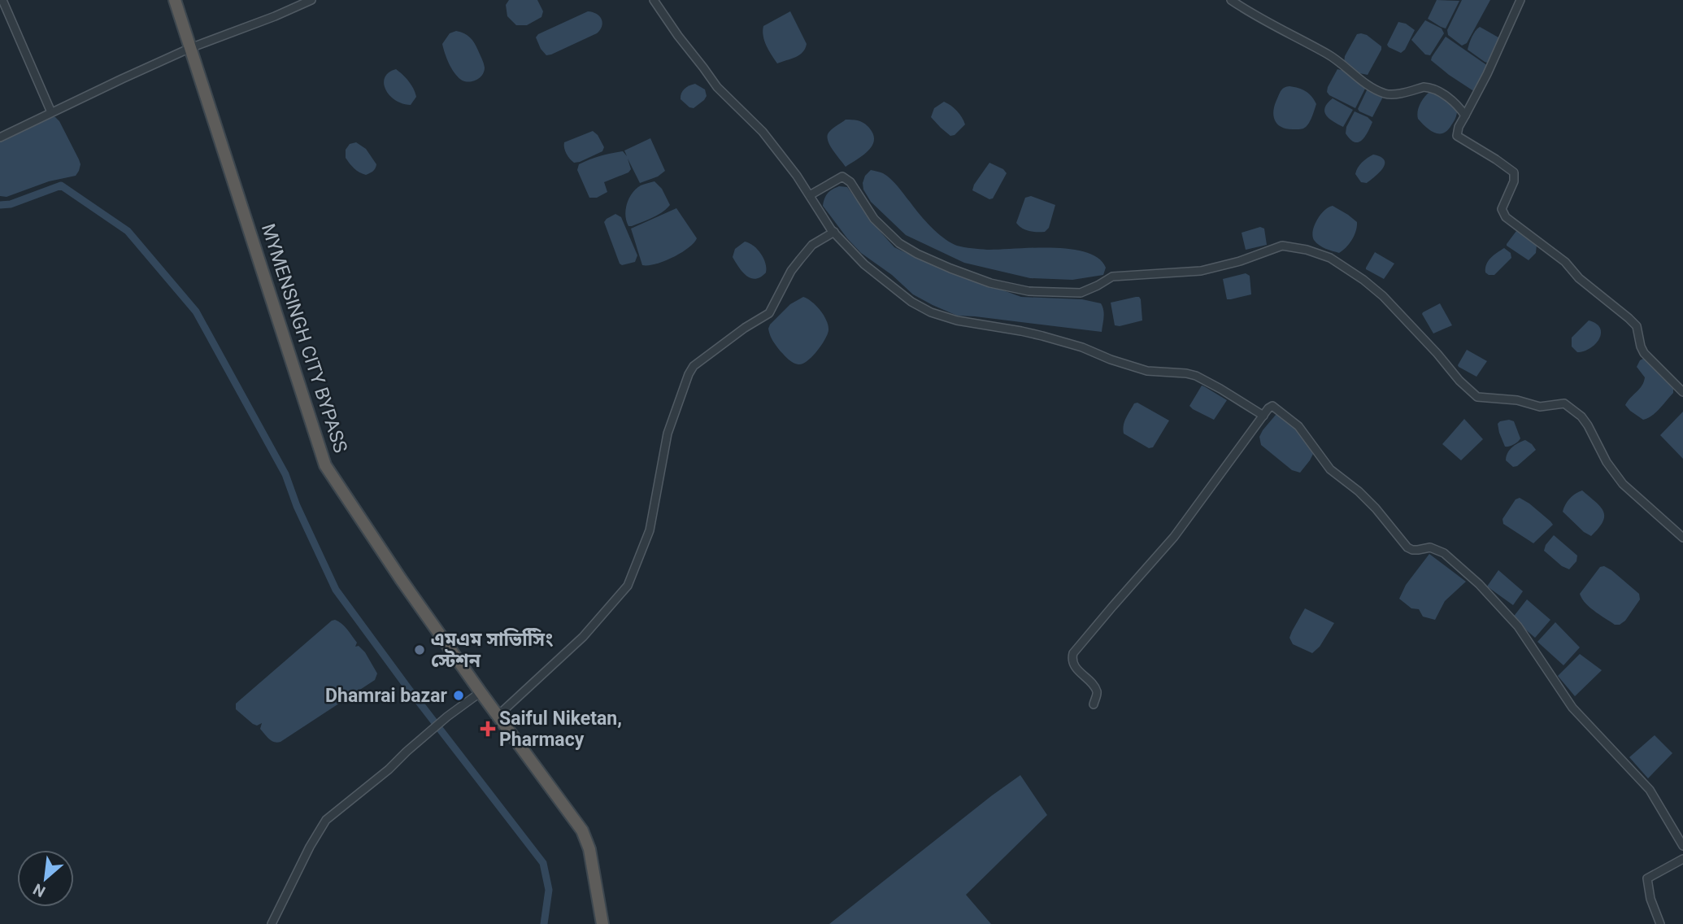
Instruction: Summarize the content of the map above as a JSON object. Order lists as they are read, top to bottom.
{
  "streets": {
    "highway": ["MYMENSINGH CITY BYPASS"]
  },
  "places": {
    "other": ["এমএম সাভ‌িসি‌িং স্ট‌েশন", "Dhamrai bazar"],
    "health": ["Saiful Niketan, Pharmacy"]
  },
  "north": "bottom left"
}
